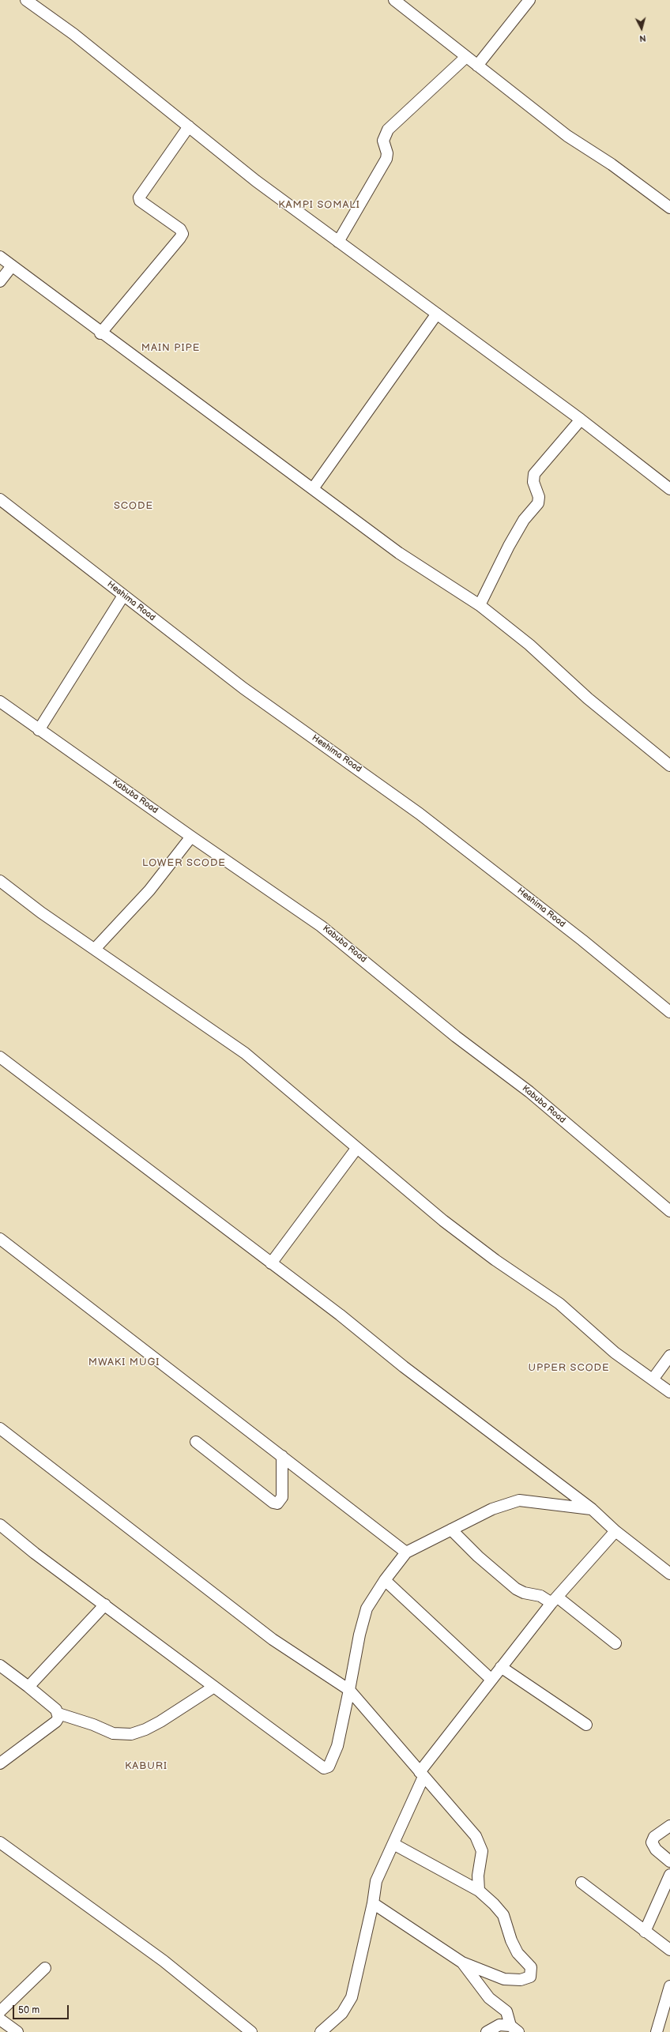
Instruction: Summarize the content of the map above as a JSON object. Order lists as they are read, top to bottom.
{
  "streets": {
    "street": ["Heshima Road", "Kabuba Road"]
  },
  "districts": [
    "KAMPI SOMALI",
    "MAIN PIPE",
    "SCODE",
    "LOWER SCODE",
    "MWAKI MUGI",
    "UPPER SCODE",
    "KABURI"
  ],
  "scale_bar": "50 m",
  "north": "bottom"
}
